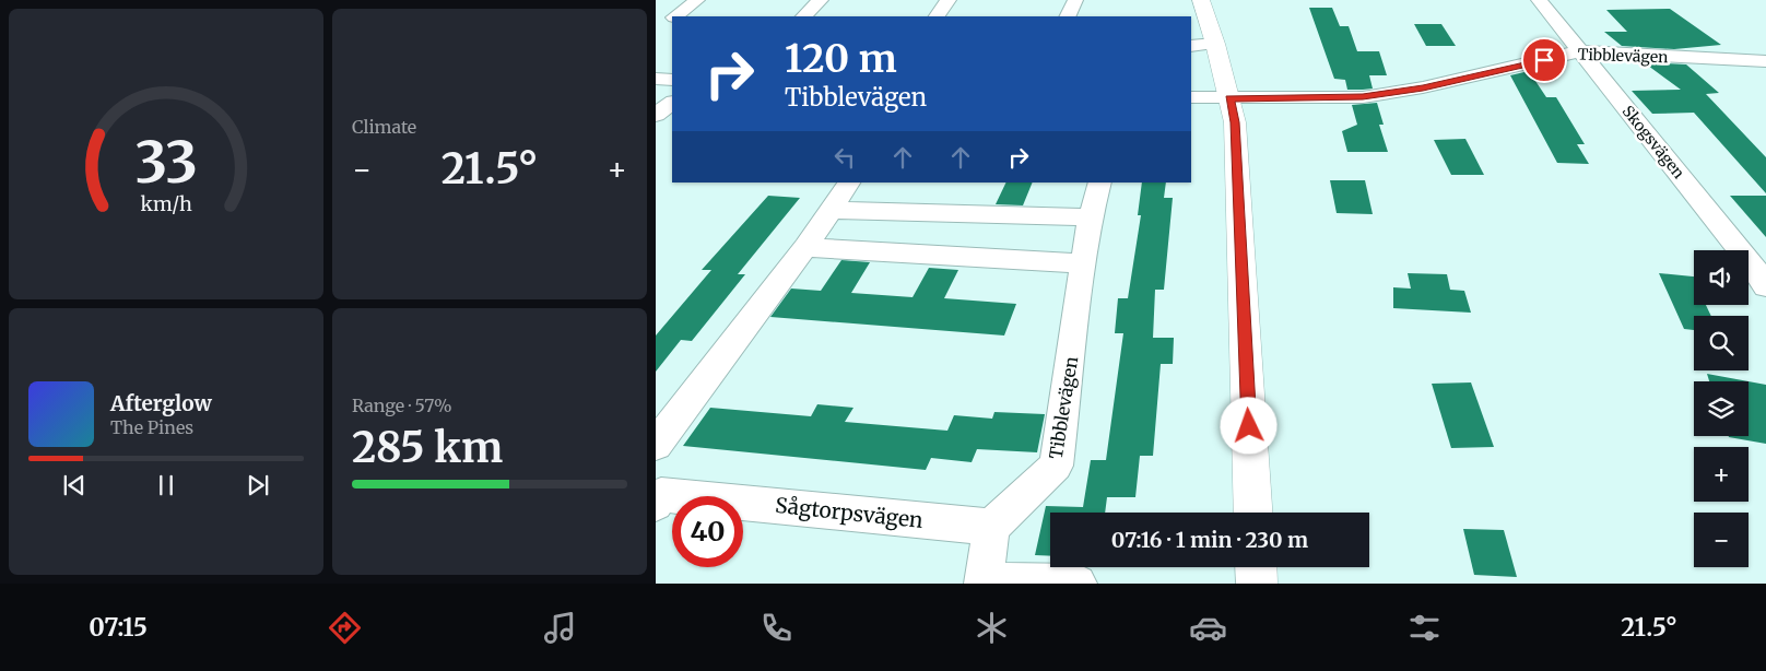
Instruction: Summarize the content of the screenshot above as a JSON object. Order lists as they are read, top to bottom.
{
  "streets": {
    "street": ["Tibblevägen", "Skogsvägen", "Sågtorpsvägen"]
  },
  "crossings": [
    ["Tibblevägen", "Skogsvägen"],
    ["Tibblevägen", "Sågtorpsvägen"]
  ],
  "page": {
    "tile": [
      "Climate",
      ["Range · 57%", "285 km"]
    ],
    "turn": ["120 m", "Tibblevägen"],
    "heat": ["−", "21.5°", "+"],
    "map_buttons": ["+", "−"],
    "song": ["Afterglow", "The Pines"],
    "limit": "40",
    "trip": "07:16 · 1 min · 230 m",
    "tabs": ["07:15", "21.5°"],
    "gauge": ["33", "km/h"]
  }
}
